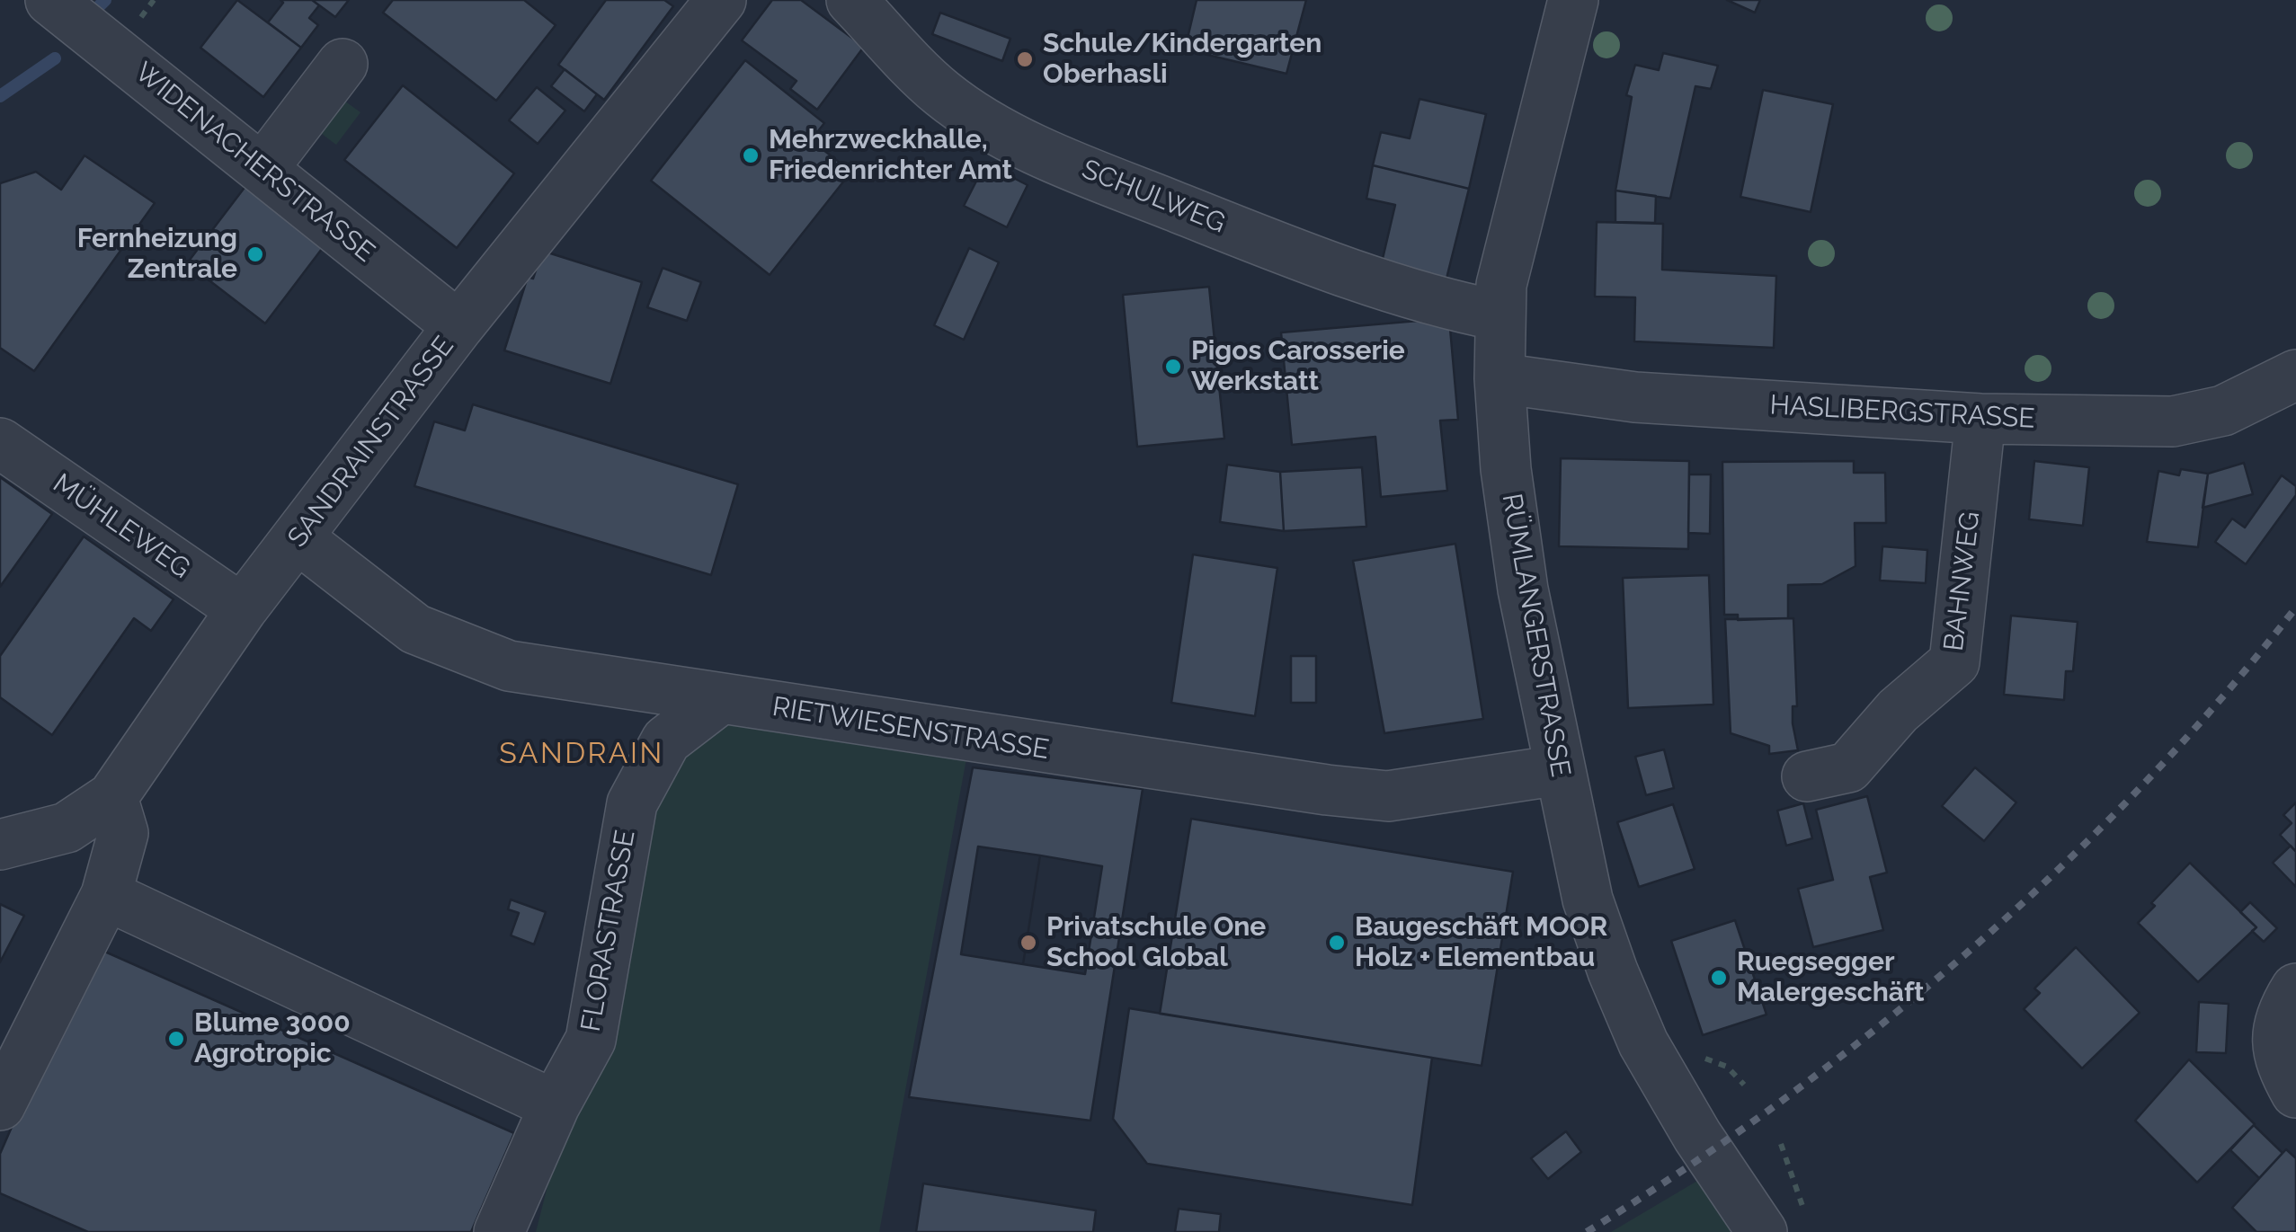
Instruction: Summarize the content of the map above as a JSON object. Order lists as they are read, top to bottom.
{
  "streets": {
    "street": [
      "WIDENACHERSTRASSE",
      "SCHULWEG",
      "HASLIBERGSTRASSE",
      "SANDRAINSTRASSE",
      "MÜHLEWEG",
      "BAHNWEG",
      "RÜMLANGERSTRASSE",
      "RIETWIESENSTRASSE",
      "FLORASTRASSE"
    ]
  },
  "crossings": [
    ["WIDENACHERSTRASSE", "SANDRAINSTRASSE"],
    ["SCHULWEG", "RÜMLANGERSTRASSE"],
    ["HASLIBERGSTRASSE", "BAHNWEG"],
    ["HASLIBERGSTRASSE", "RÜMLANGERSTRASSE"],
    ["SANDRAINSTRASSE", "MÜHLEWEG"],
    ["SANDRAINSTRASSE", "RIETWIESENSTRASSE"],
    ["RÜMLANGERSTRASSE", "RIETWIESENSTRASSE"],
    ["RIETWIESENSTRASSE", "FLORASTRASSE"]
  ],
  "districts": ["SANDRAIN"],
  "places": [
    "Schule/Kindergarten Oberhasli",
    "Mehrzweckhalle, Friedenrichter Amt",
    "Fernheizung Zentrale",
    "Pigos Carosserie Werkstatt",
    "Privatschule One School Global",
    "Baugeschäft MOOR Holz + Elementbau",
    "Ruegsegger Malergeschäft",
    "Blume 3000 Agrotropic"
  ]
}
